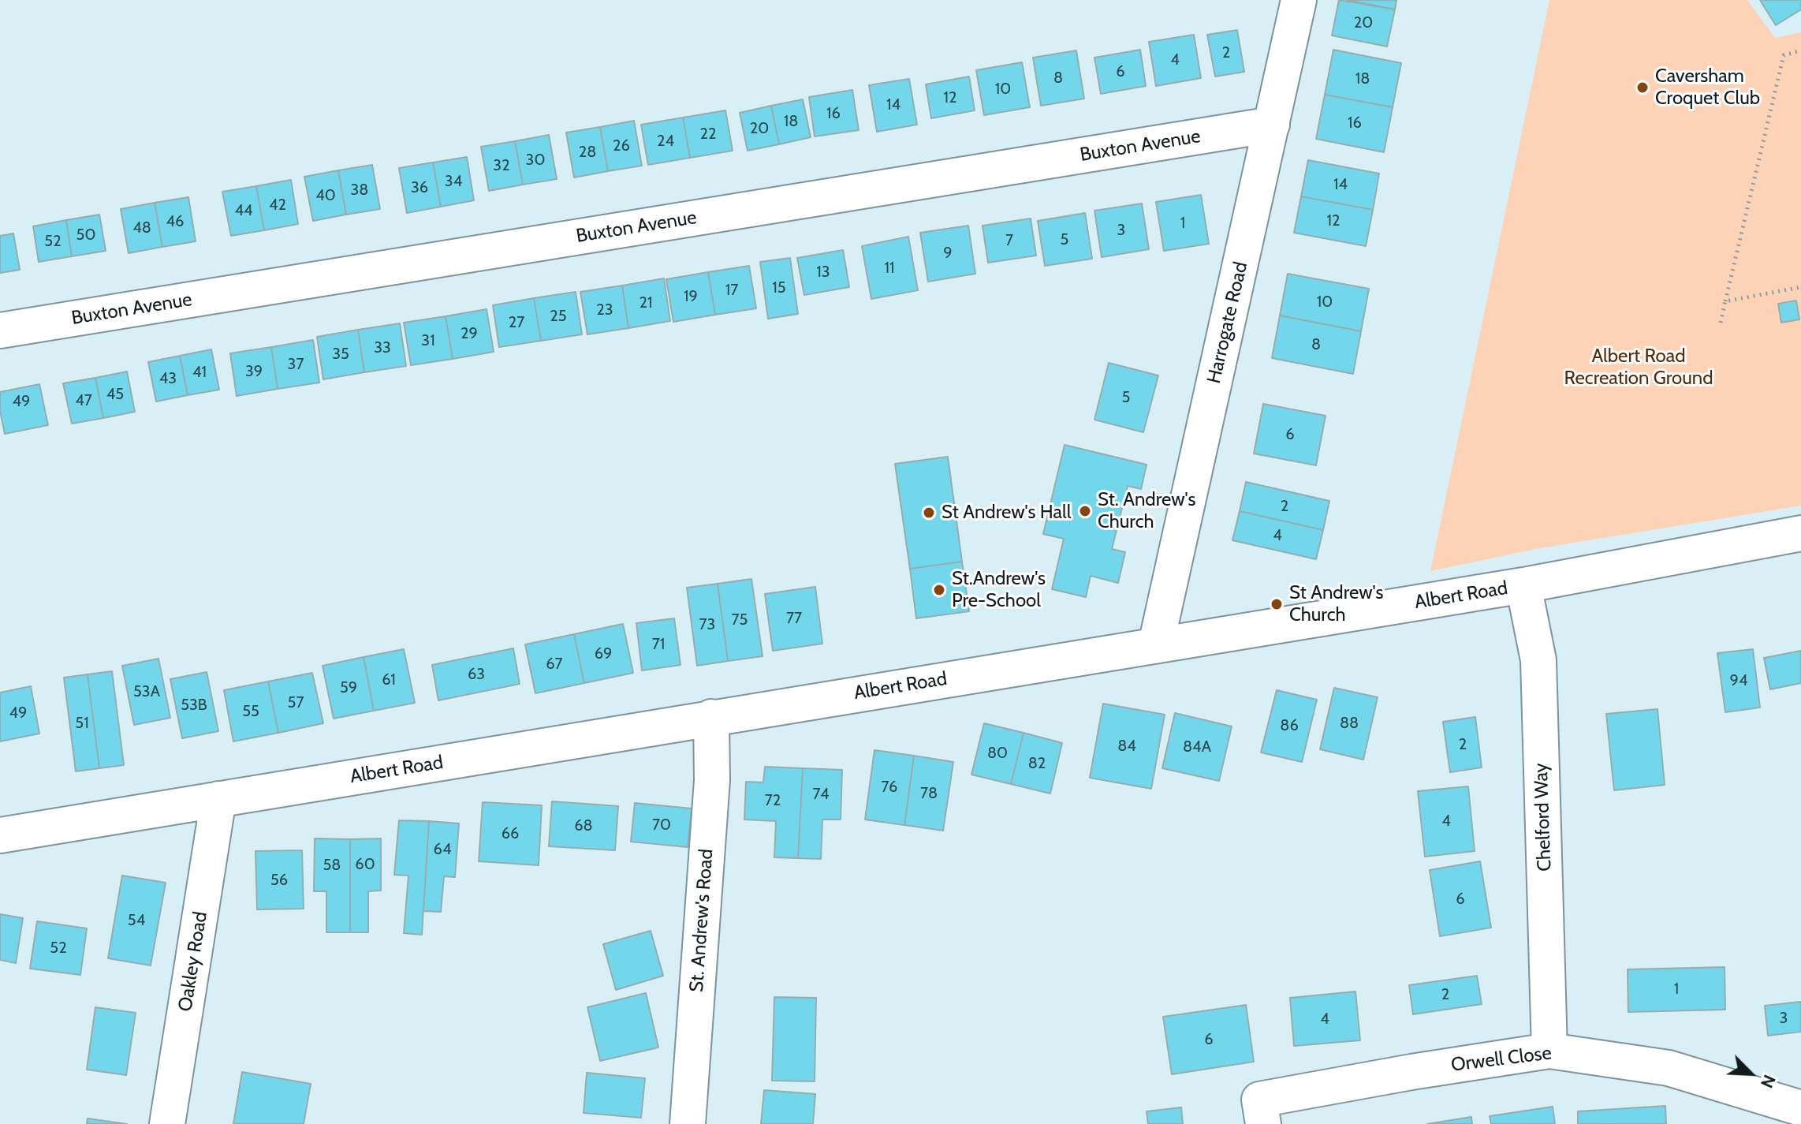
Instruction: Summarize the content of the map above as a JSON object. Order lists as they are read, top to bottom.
{
  "streets": {
    "street": [
      "Buxton Avenue",
      "Harrogate Road",
      "Albert Road",
      "Chelford Way",
      "St. Andrew's Road",
      "Oakley Road",
      "Orwell Close"
    ]
  },
  "crossings": [
    ["Buxton Avenue", "Harrogate Road"],
    ["Harrogate Road", "Albert Road"],
    ["Albert Road", "Chelford Way"],
    ["Albert Road", "St. Andrew's Road"],
    ["Albert Road", "Oakley Road"],
    ["Chelford Way", "Orwell Close"]
  ],
  "parks": ["Albert Road Recreation Ground"],
  "places": [
    "Caversham Croquet Club",
    "St. Andrew's Church",
    "St Andrew's Hall",
    "St.Andrew's Pre-School",
    "St Andrew's Church"
  ],
  "house_numbers": [
    "20",
    "2",
    "4",
    "6",
    "8",
    "18",
    "10",
    "12",
    "14",
    "16",
    "18",
    "16",
    "20",
    "22",
    "24",
    "26",
    "28",
    "30",
    "32",
    "34",
    "14",
    "36",
    "38",
    "40",
    "42",
    "44",
    "12",
    "46",
    "1",
    "48",
    "3",
    "50",
    "5",
    "7",
    "52",
    "9",
    "11",
    "13",
    "15",
    "17",
    "19",
    "10",
    "21",
    "23",
    "25",
    "27",
    "29",
    "31",
    "8",
    "33",
    "35",
    "37",
    "39",
    "41",
    "43",
    "45",
    "5",
    "47",
    "49",
    "6",
    "2",
    "4",
    "77",
    "75",
    "73",
    "71",
    "69",
    "67",
    "63",
    "61",
    "94",
    "59",
    "53A",
    "57",
    "53B",
    "55",
    "49",
    "51",
    "88",
    "86",
    "2",
    "84",
    "84A",
    "80",
    "82",
    "76",
    "78",
    "74",
    "72",
    "4",
    "70",
    "68",
    "66",
    "64",
    "60",
    "58",
    "56",
    "6",
    "54",
    "52",
    "1",
    "2",
    "3",
    "4",
    "6"
  ],
  "north": "bottom right"
}
